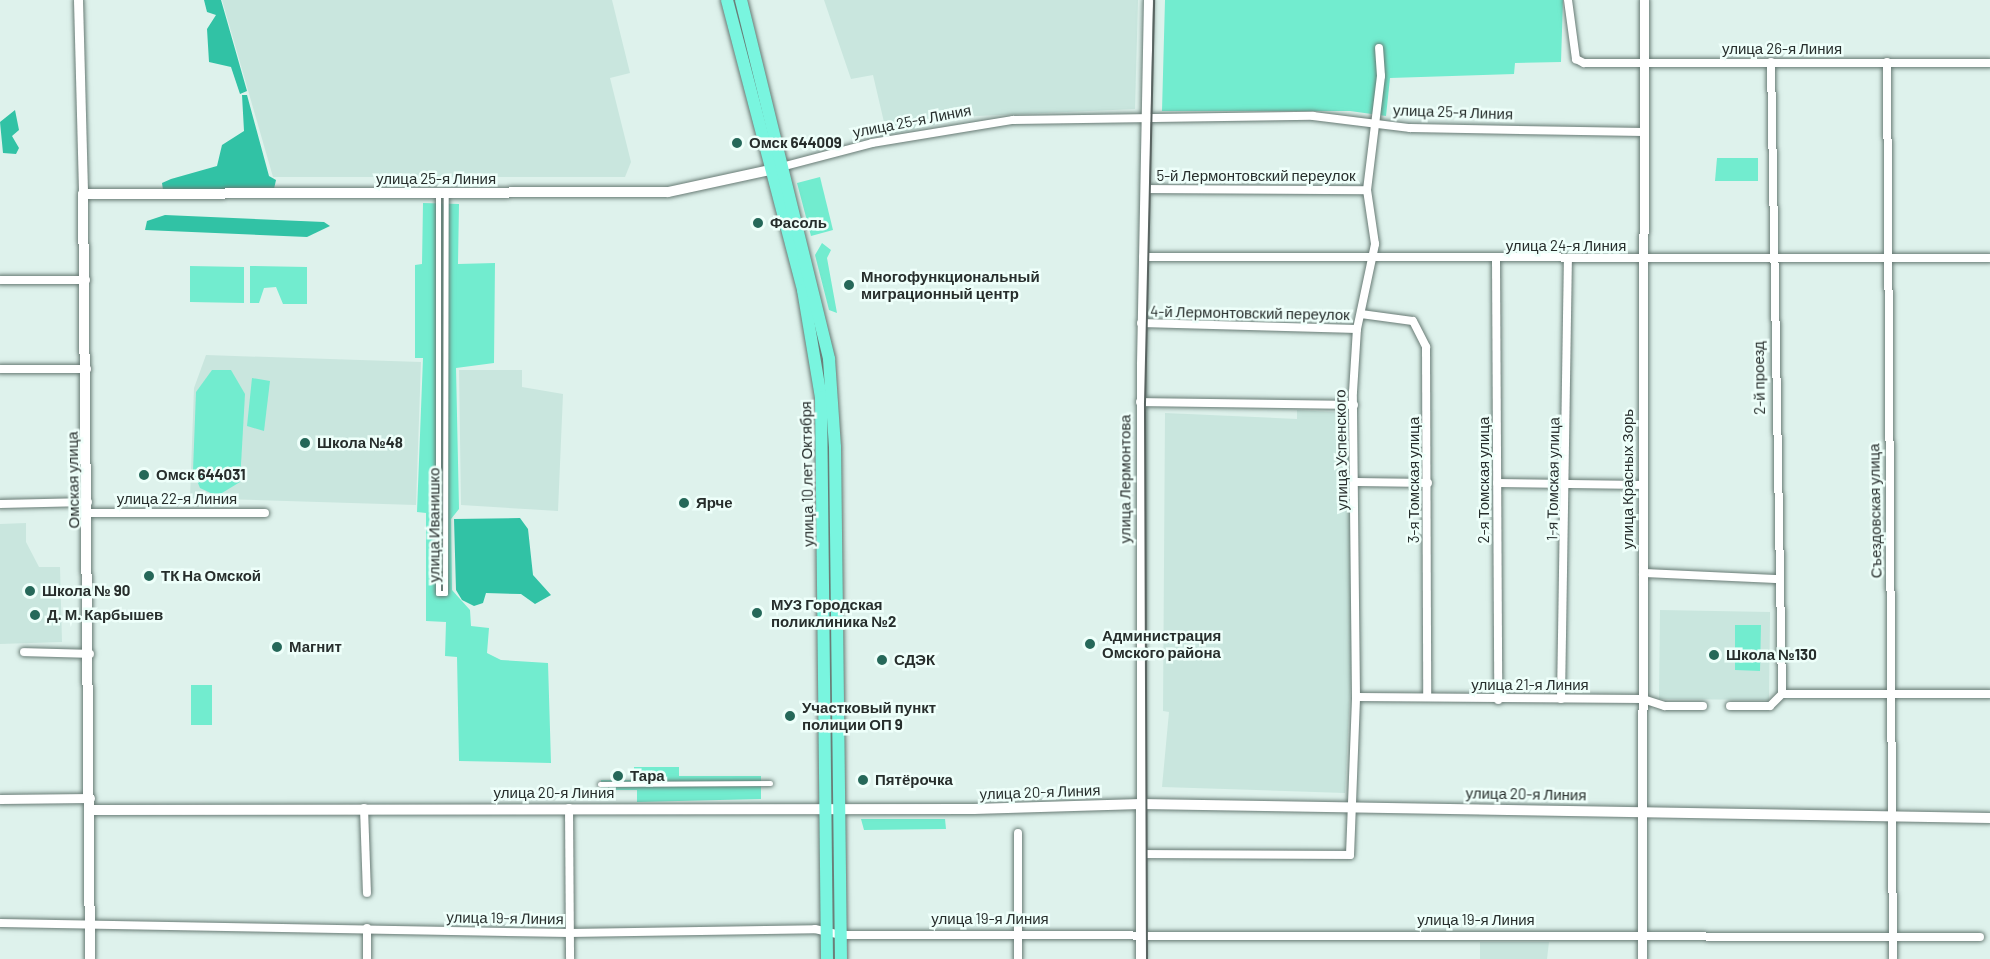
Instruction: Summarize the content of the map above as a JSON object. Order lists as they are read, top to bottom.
{
  "streets": {
    "main road": [
      "улица 25-я Линия",
      "улица 10 лет Октября",
      "улица Лермонтова",
      "Омская улица",
      "улица 20-я Линия"
    ],
    "street": [
      "улица 26-я Линия",
      "5-й Лермонтовский переулок",
      "улица 24-я Линия",
      "4-й Лермонтовский переулок",
      "2-й проезд",
      "улица Успенского",
      "1-я Томская улица",
      "улица Красных Зорь",
      "3-я Томская улица",
      "2-я Томская улица",
      "улица 22-я Линия",
      "Съездовская улица",
      "улица Иванишко",
      "улица 21-я Линия",
      "улица 19-я Линия"
    ]
  },
  "crossings": [
    ["улица 26-я Линия", "2-й проезд"],
    ["улица 26-я Линия", "улица Красных Зорь"],
    ["улица 26-я Линия", "Съездовская улица"],
    ["улица 25-я Линия", "улица Успенского"],
    ["улица 25-я Линия", "улица 10 лет Октября"],
    ["улица 25-я Линия", "улица Лермонтова"],
    ["улица 25-я Линия", "улица Красных Зорь"],
    ["улица 25-я Линия", "Омская улица"],
    ["улица 25-я Линия", "улица Иванишко"],
    ["5-й Лермонтовский переулок", "улица Успенского"],
    ["5-й Лермонтовский переулок", "улица Лермонтова"],
    ["улица 24-я Линия", "2-й проезд"],
    ["улица 24-я Линия", "улица Успенского"],
    ["улица 24-я Линия", "улица Лермонтова"],
    ["улица 24-я Линия", "1-я Томская улица"],
    ["улица 24-я Линия", "улица Красных Зорь"],
    ["улица 24-я Линия", "2-я Томская улица"],
    ["улица 24-я Линия", "Съездовская улица"],
    ["4-й Лермонтовский переулок", "улица Успенского"],
    ["4-й Лермонтовский переулок", "улица Лермонтова"],
    ["улица Успенского", "улица Лермонтова"],
    ["улица Успенского", "3-я Томская улица"],
    ["улица Успенского", "улица 21-я Линия"],
    ["улица Успенского", "улица 20-я Линия"],
    ["улица 10 лет Октября", "улица 20-я Линия"],
    ["улица 10 лет Октября", "улица 19-я Линия"],
    ["улица Лермонтова", "улица 20-я Линия"],
    ["улица Лермонтова", "улица 19-я Линия"],
    ["1-я Томская улица", "улица 21-я Линия"],
    ["улица Красных Зорь", "улица 21-я Линия"],
    ["улица Красных Зорь", "улица 20-я Линия"],
    ["улица Красных Зорь", "улица 19-я Линия"],
    ["Омская улица", "улица 22-я Линия"],
    ["Омская улица", "улица 20-я Линия"],
    ["Омская улица", "улица 19-я Линия"],
    ["3-я Томская улица", "улица 21-я Линия"],
    ["2-я Томская улица", "улица 21-я Линия"],
    ["Съездовская улица", "улица 20-я Линия"],
    ["Съездовская улица", "улица 19-я Линия"]
  ],
  "places": [
    "Омск 644009",
    "Фасоль",
    "Многофункциональный миграционный центр",
    "Школа №48",
    "Омск 644031",
    "Ярче",
    "ТК На Омской",
    "Школа № 90",
    "МУЗ Городская поликлиника №2",
    "Д. М. Карбышев",
    "Администрация Омского района",
    "Магнит",
    "Школа №130",
    "СДЭК",
    "Участковый пункт полиции ОП 9",
    "Тара",
    "Пятёрочка"
  ]
}
